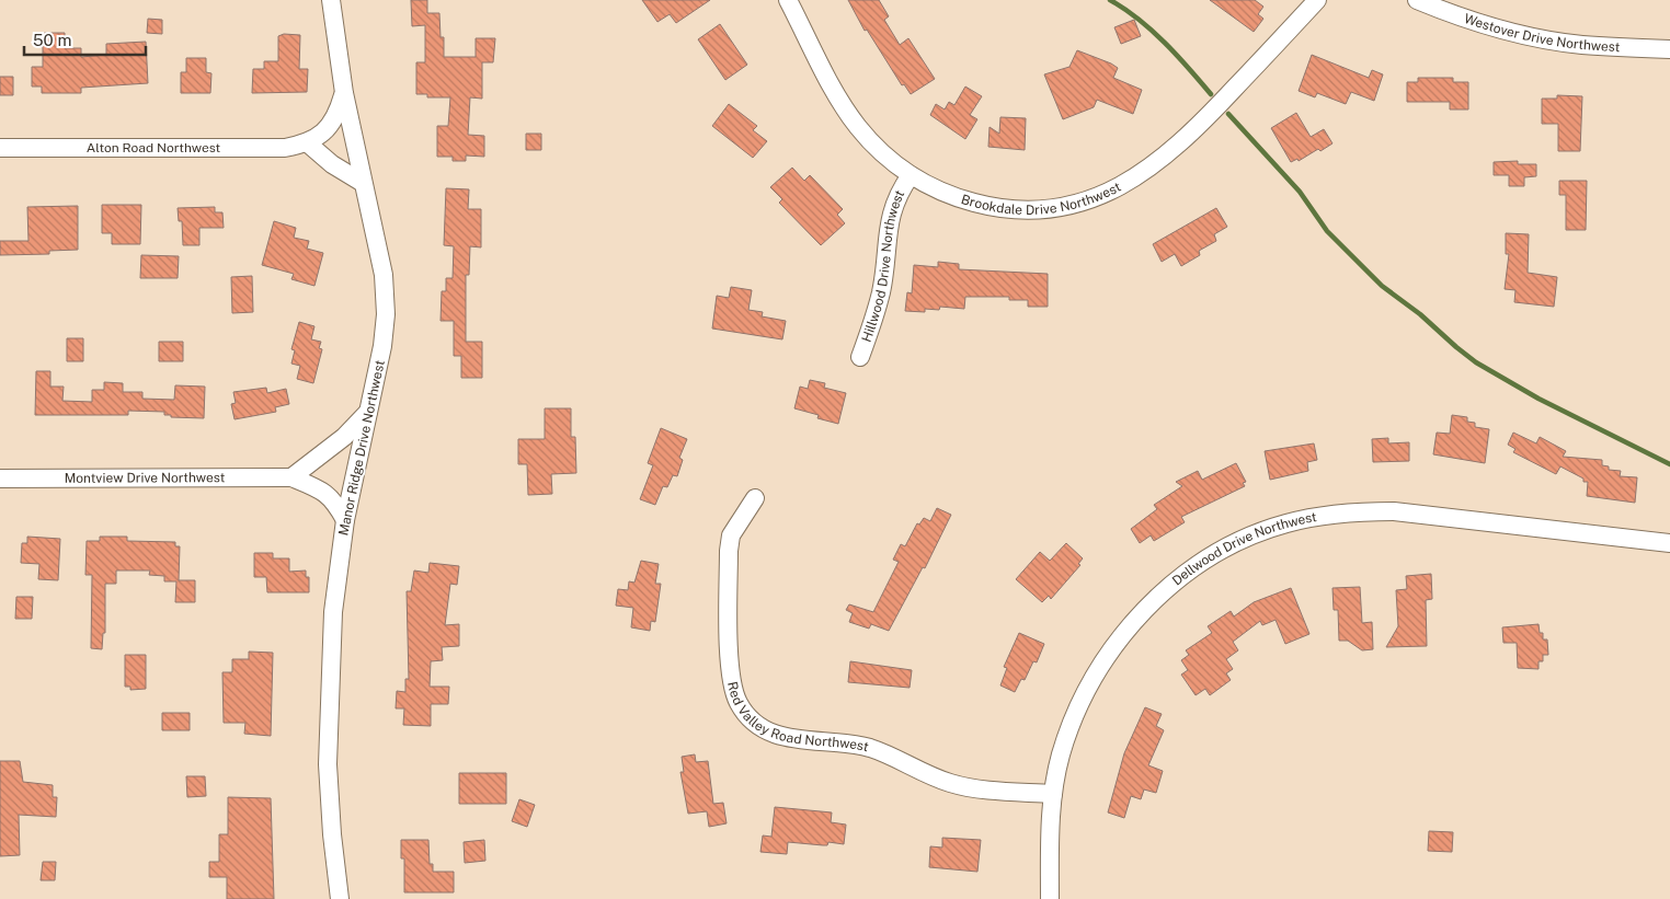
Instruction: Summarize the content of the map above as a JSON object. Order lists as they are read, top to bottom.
{
  "streets": {
    "street": [
      "Westover Drive Northwest",
      "Alton Road Northwest",
      "Brookdale Drive Northwest",
      "Hillwood Drive Northwest",
      "Manor Ridge Drive Northwest",
      "Montview Drive Northwest",
      "Dellwood Drive Northwest",
      "Red Valley Road Northwest"
    ]
  },
  "crossings": [
    ["Alton Road Northwest", "Manor Ridge Drive Northwest"],
    ["Brookdale Drive Northwest", "Hillwood Drive Northwest"],
    ["Manor Ridge Drive Northwest", "Montview Drive Northwest"],
    ["Dellwood Drive Northwest", "Red Valley Road Northwest"]
  ],
  "scale_bar": "50 m"
}
